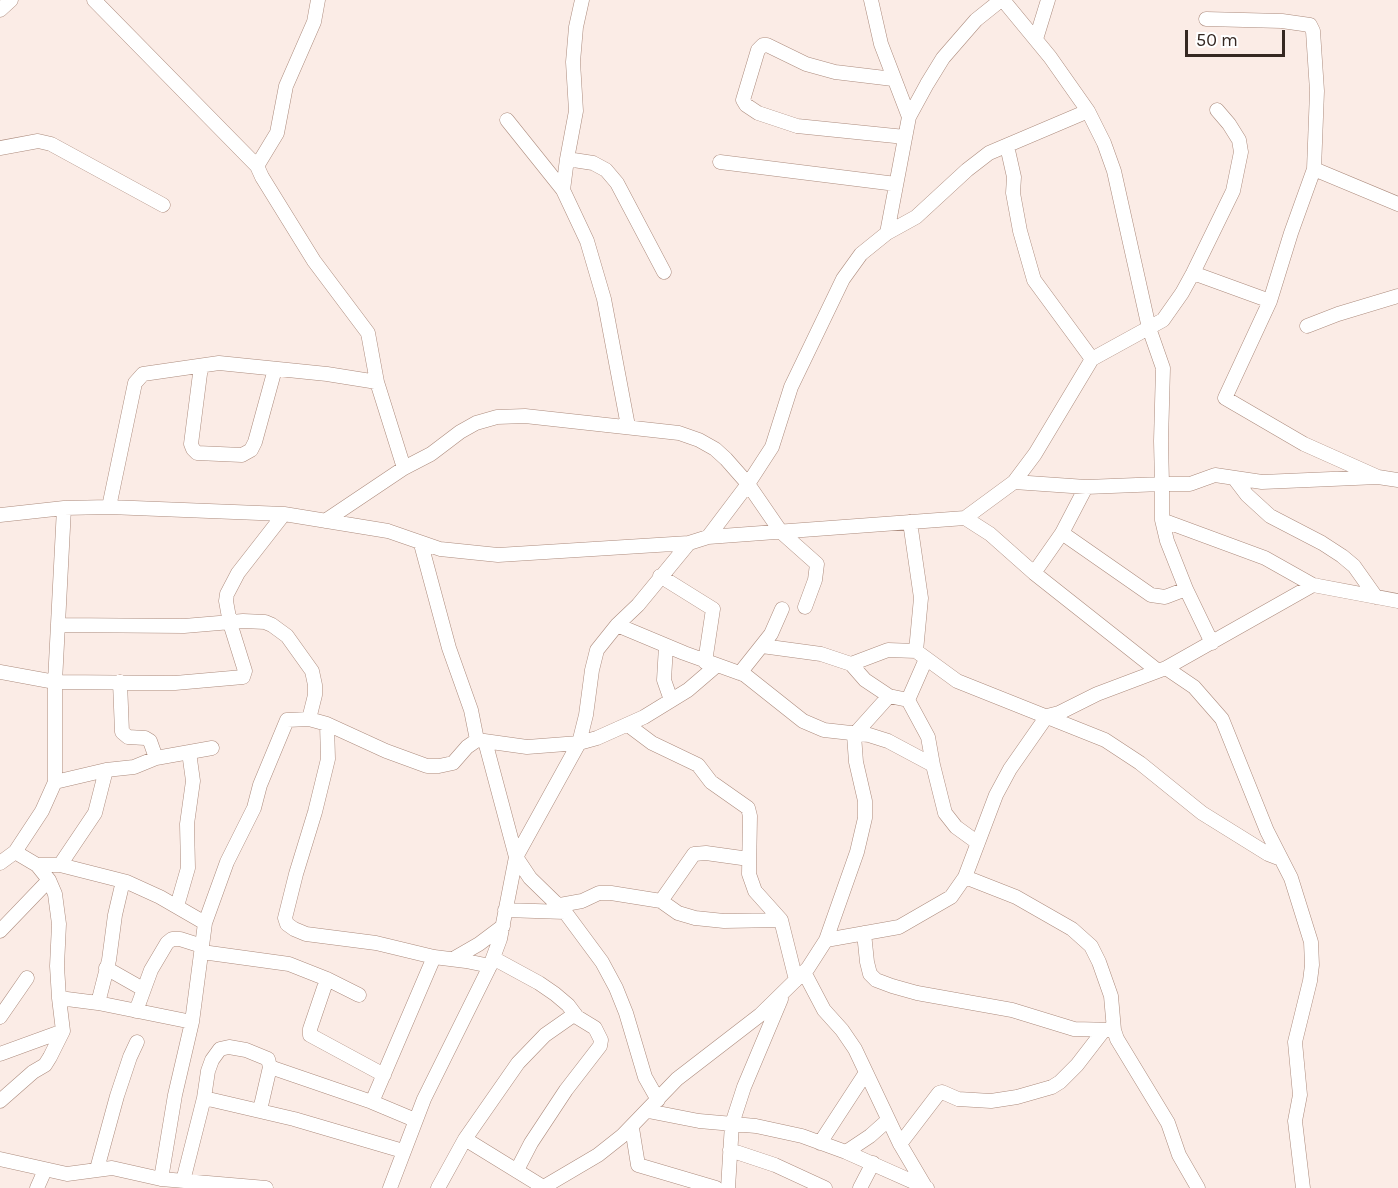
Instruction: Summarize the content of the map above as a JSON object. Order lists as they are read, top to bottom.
{
  "scale_bar": "50 m"
}
